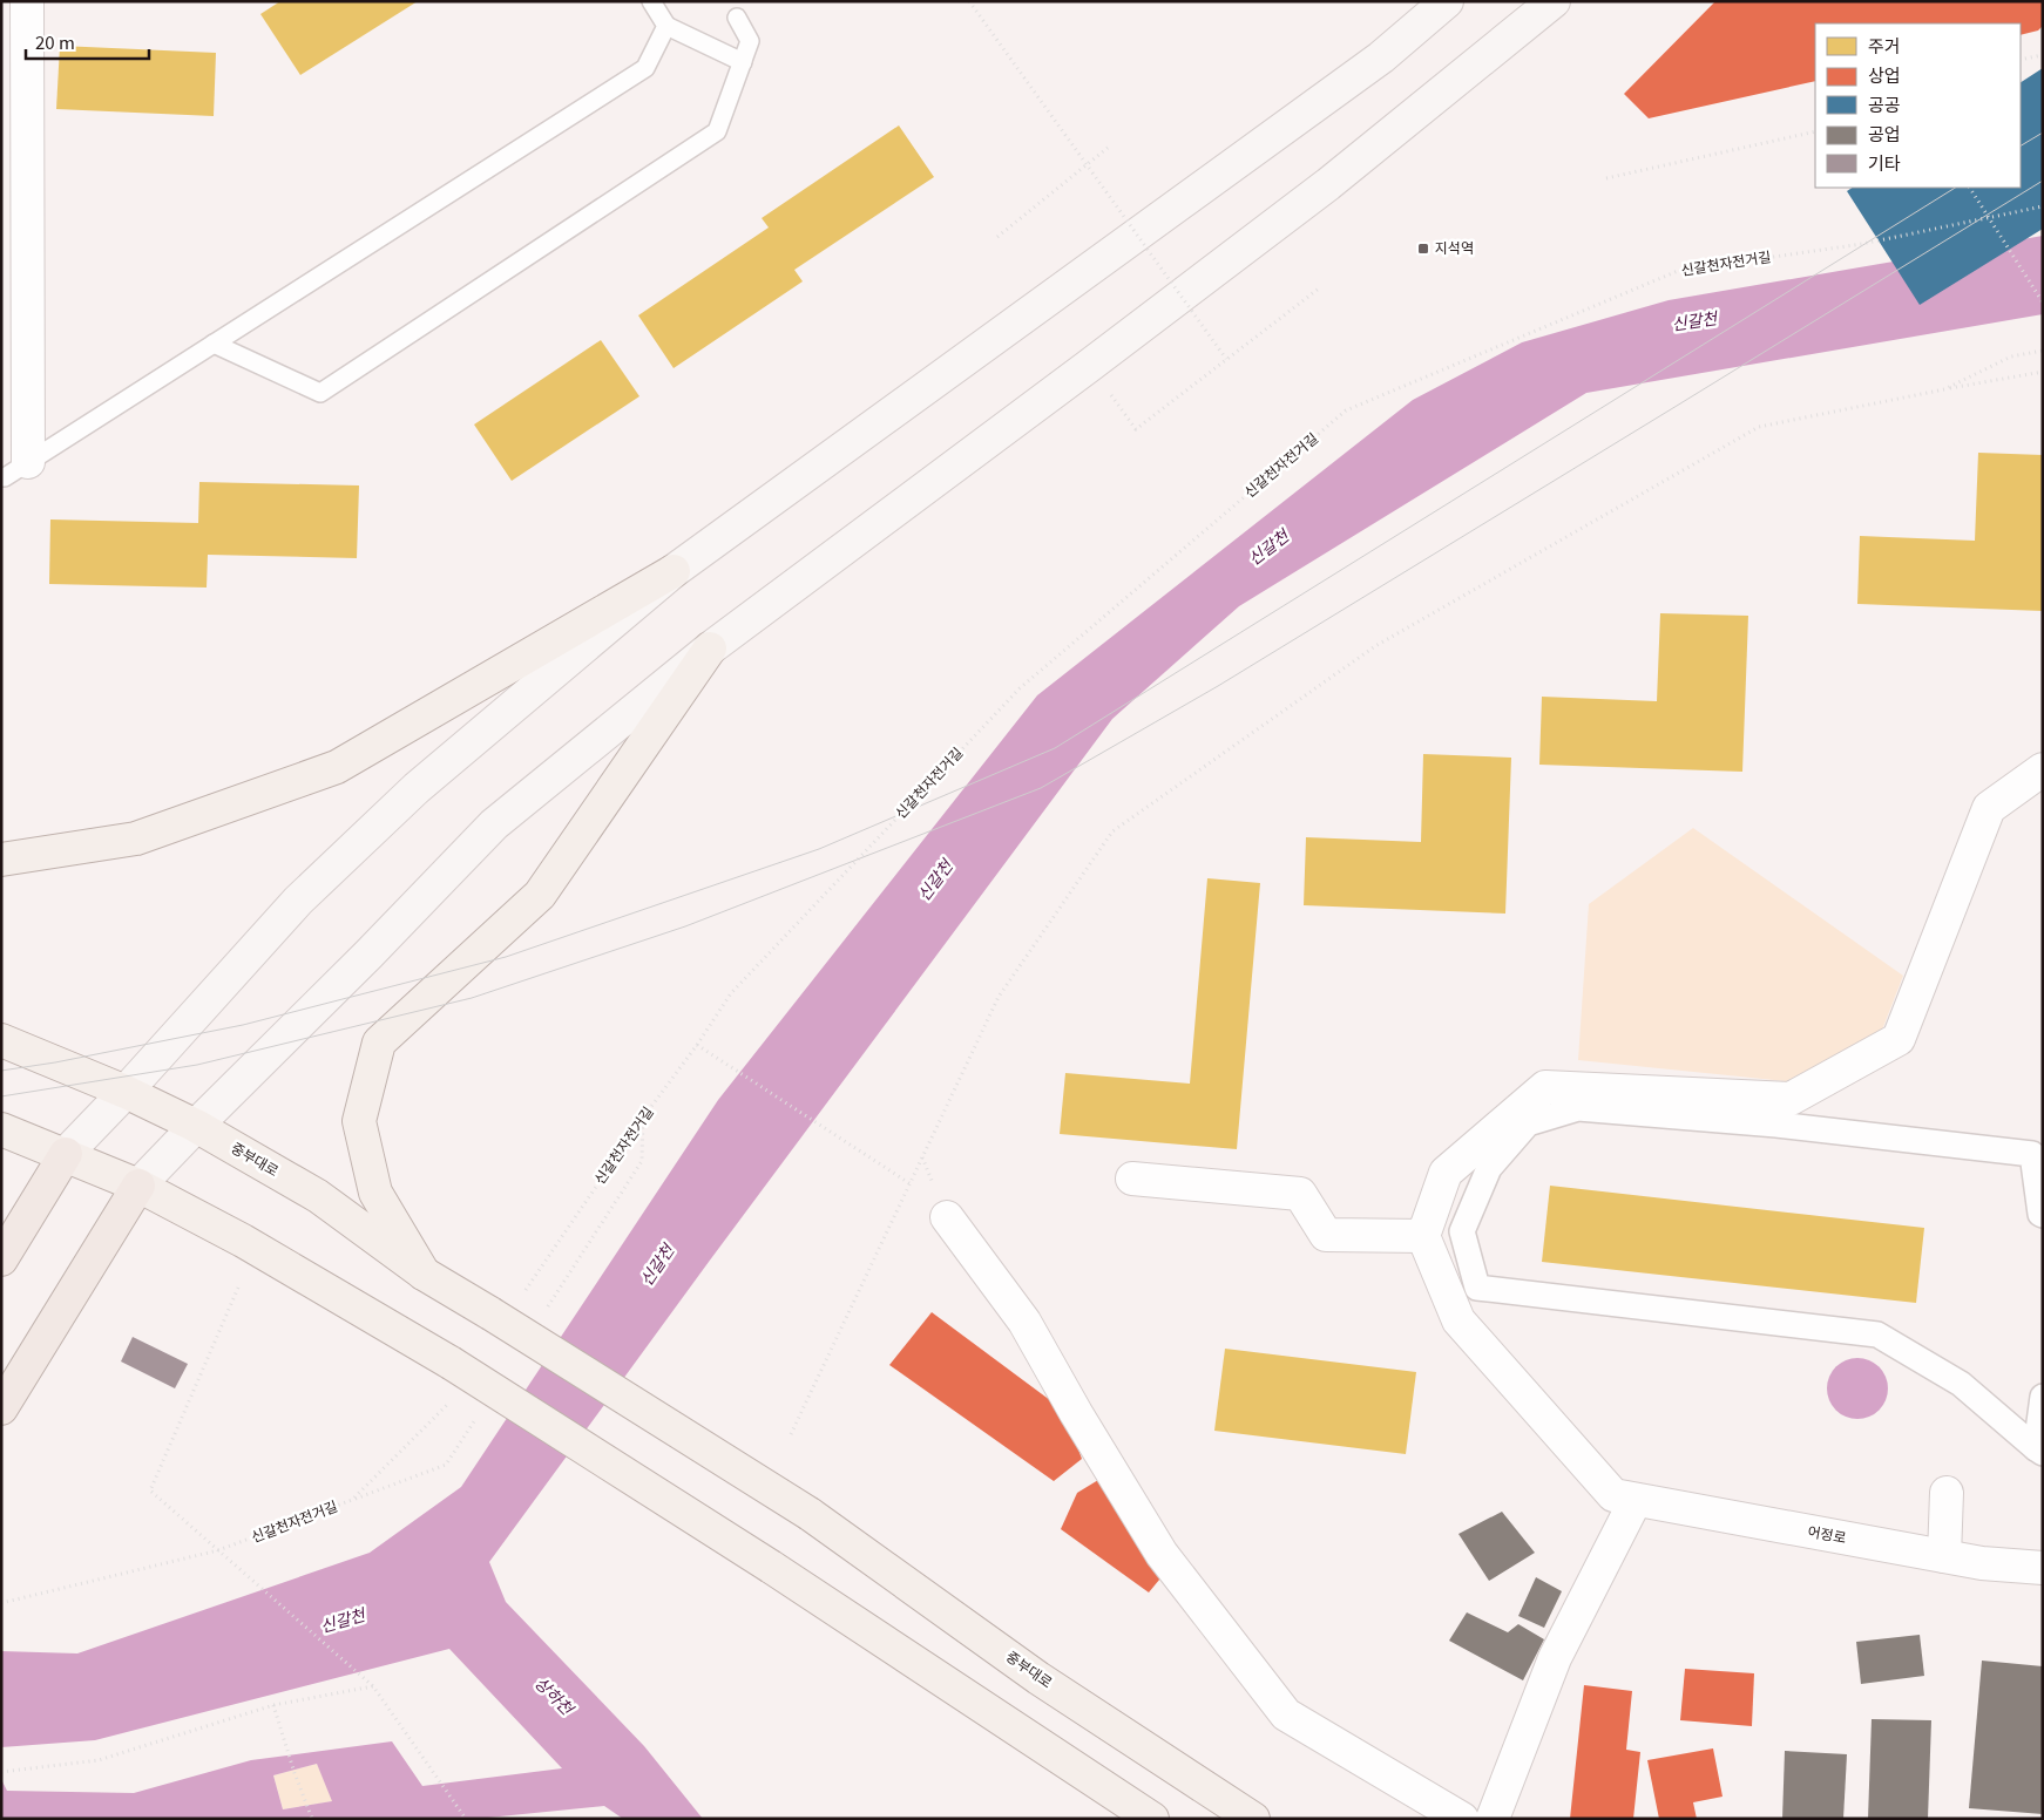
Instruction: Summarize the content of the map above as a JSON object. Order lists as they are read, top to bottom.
{
  "streets": {
    "main road": ["중부대로"],
    "street": ["어정로"],
    "path": ["신갈천자전거길"]
  },
  "water": ["신갈천", "상하천"],
  "places": {
    "transit": ["지석역"]
  },
  "legend": [
    "주거",
    "상업",
    "공공",
    "공업",
    "기타"
  ],
  "scale_bar": "20 m"
}
